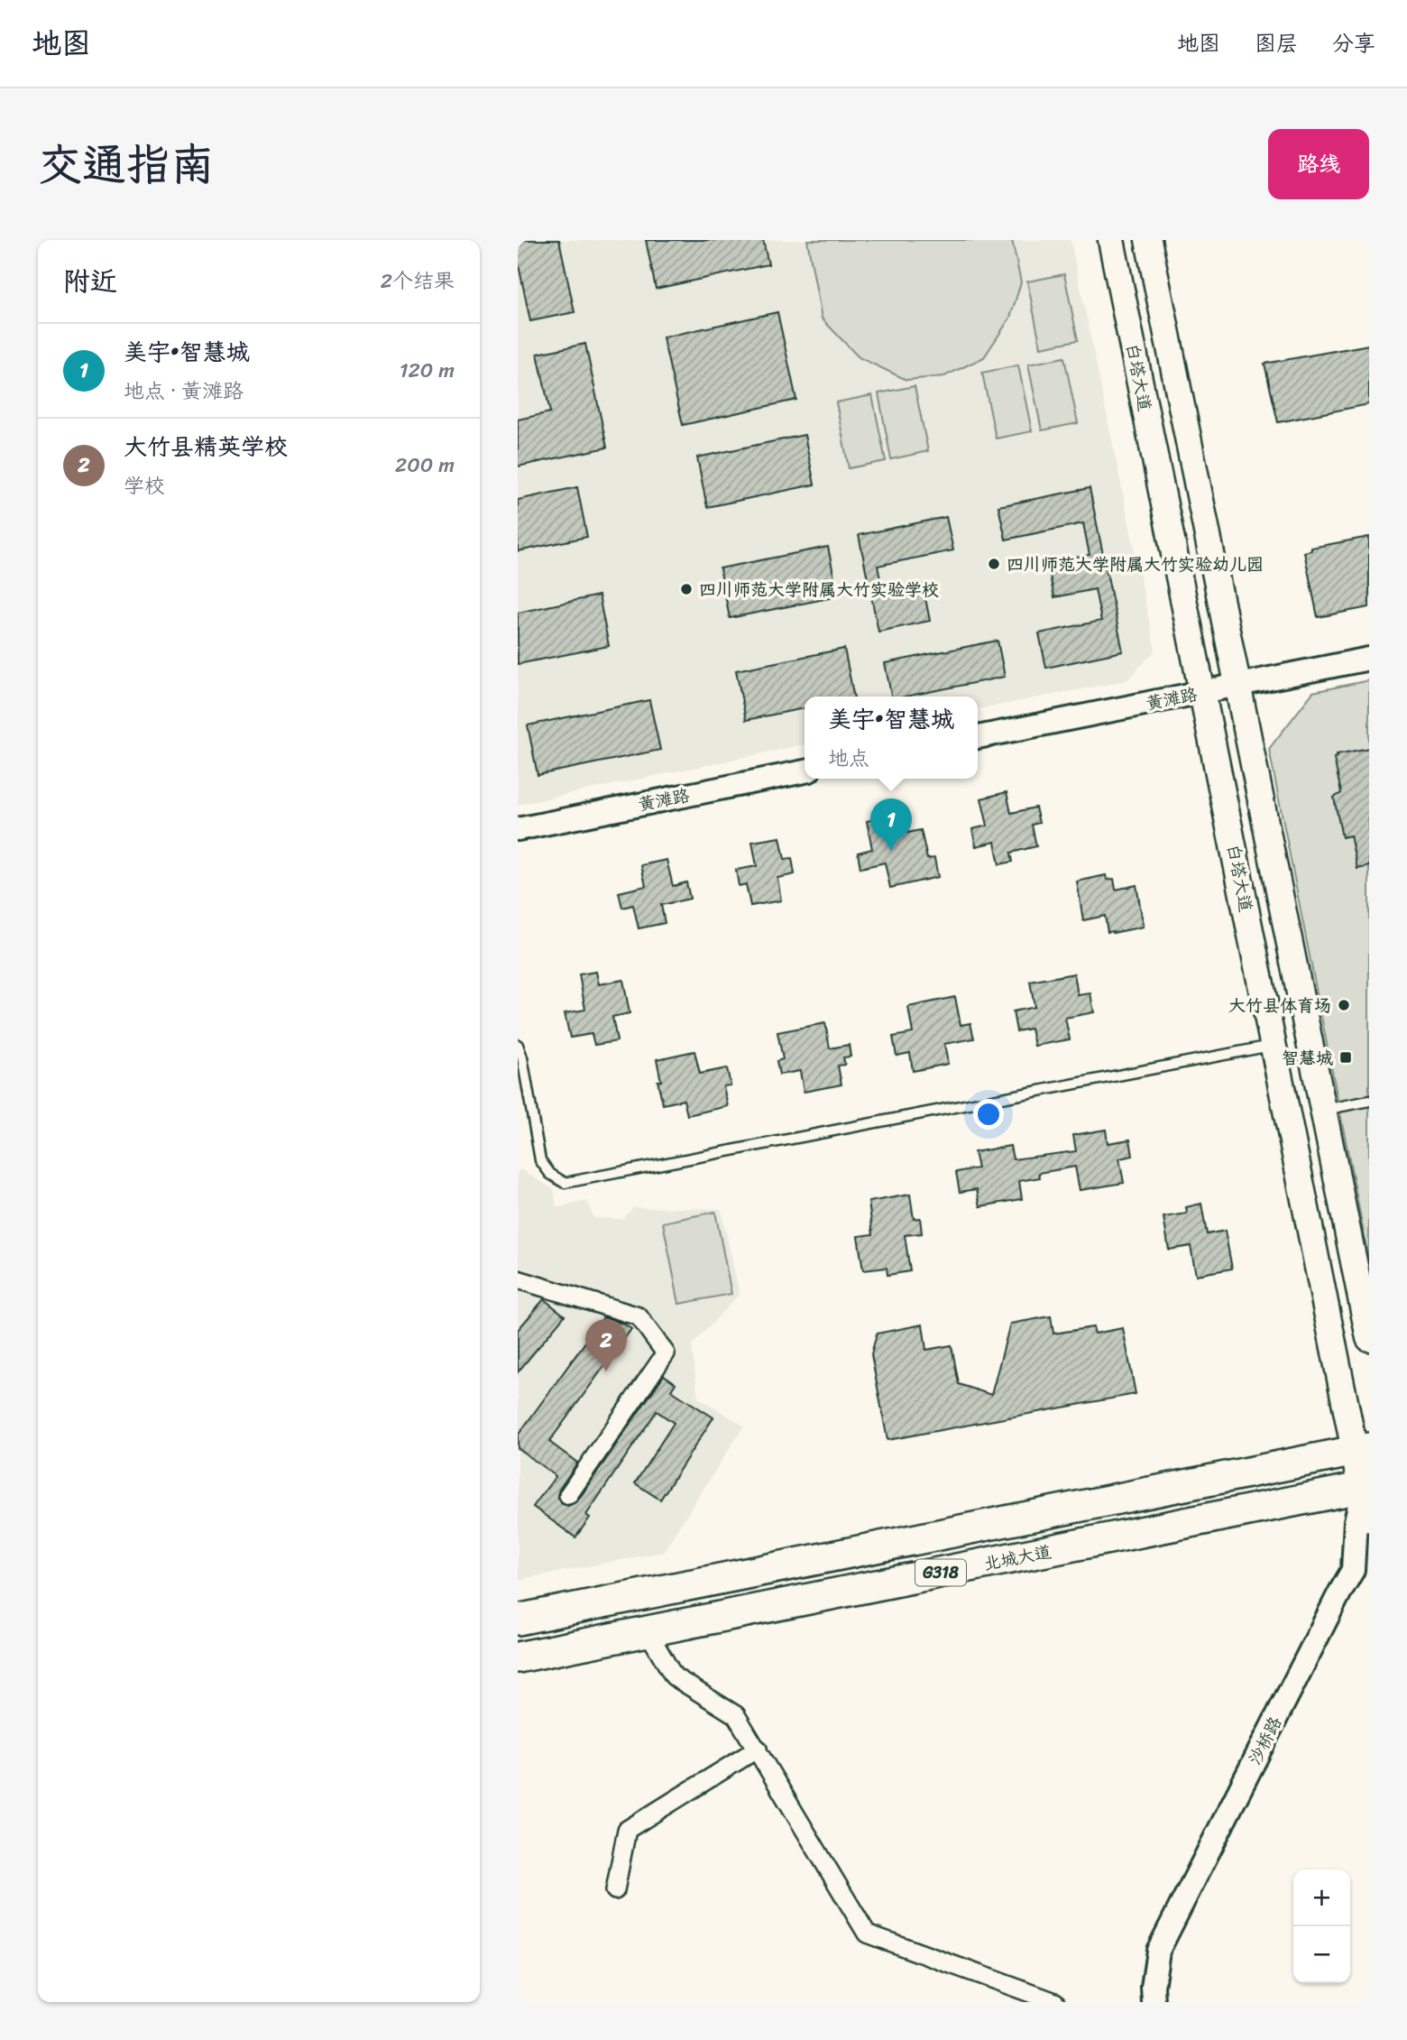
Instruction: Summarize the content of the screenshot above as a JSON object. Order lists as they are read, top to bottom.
{
  "streets": {
    "highway": ["白塔大道", "北城大道", "G318"],
    "street": ["黄滩路", "沙桥路"]
  },
  "crossings": [
    ["白塔大道", "黄滩路"],
    ["白塔大道", "北城大道"],
    ["白塔大道", "G318"],
    ["白塔大道", "沙桥路"],
    ["北城大道", "沙桥路"]
  ],
  "places": {
    "other": ["四川师范大学附属大竹实验幼儿园", "四川师范大学附属大竹实验学校", "大竹县体育场"],
    "transit": ["智慧城"]
  },
  "page": {
    "header": "地图",
    "nav": ["地图", "图层", "分享"],
    "title": "交通指南",
    "buttons": "路线",
    "heading": ["附近", "2个结果"],
    "list": [
      {
        "mark": "1",
        "name": "美宇•智慧城",
        "note": "地点 · 黄滩路",
        "value": "120 m"
      },
      {
        "mark": "2",
        "name": "大竹县精英学校",
        "note": "学校",
        "value": "200 m"
      }
    ],
    "popup": ["美宇•智慧城", "地点"],
    "pins": ["1", "2"],
    "map_buttons": ["+", "−"]
  }
}
